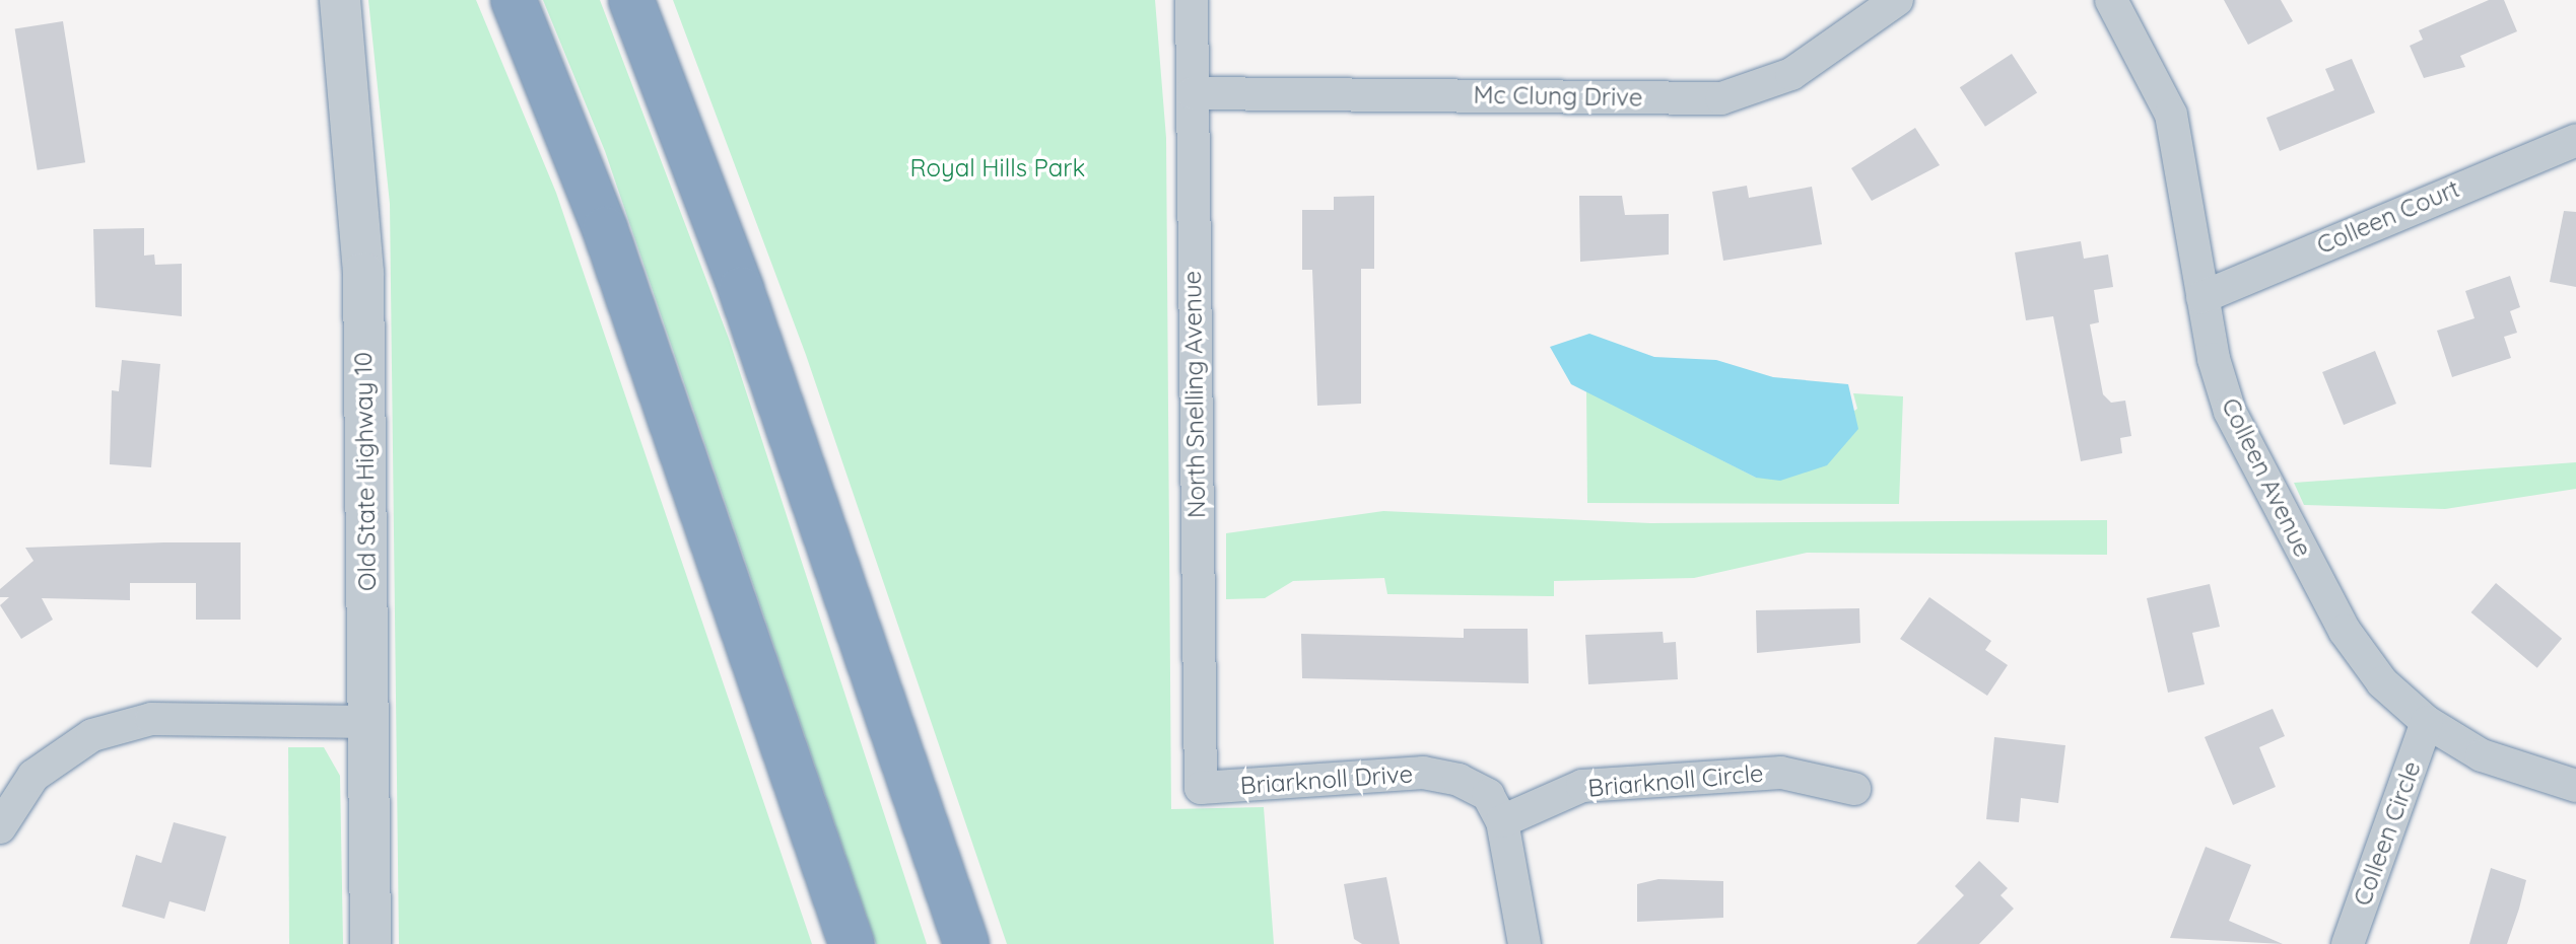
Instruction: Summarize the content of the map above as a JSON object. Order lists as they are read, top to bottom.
{
  "streets": {
    "street": [
      "Mc Clung Drive",
      "Colleen Court",
      "North Snelling Avenue",
      "Old State Highway 10",
      "Colleen Avenue",
      "Briarknoll Drive",
      "Briarknoll Circle",
      "Colleen Circle"
    ]
  },
  "crossings": [
    ["Mc Clung Drive", "North Snelling Avenue"],
    ["Colleen Court", "Colleen Avenue"],
    ["North Snelling Avenue", "Briarknoll Drive"],
    ["Colleen Avenue", "Colleen Circle"],
    ["Briarknoll Drive", "Briarknoll Circle"]
  ],
  "parks": ["Royal Hills Park"]
}
